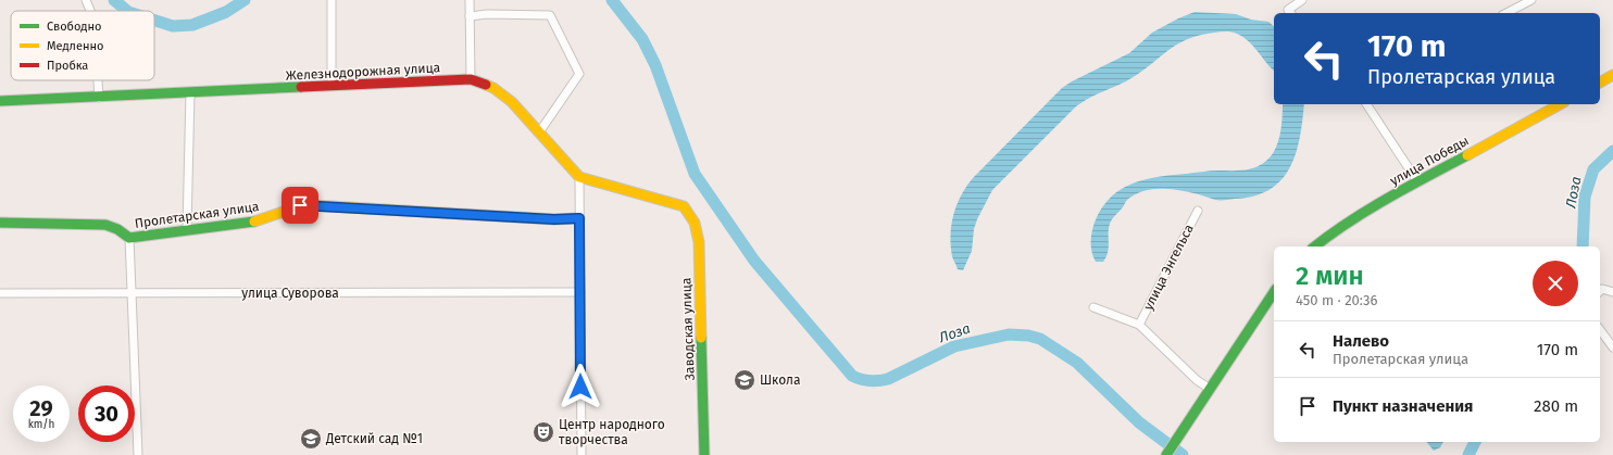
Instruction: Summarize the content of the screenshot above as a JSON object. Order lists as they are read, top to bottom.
{
  "streets": {
    "street": [
      "Железнодорожная улица",
      "улица Победы",
      "Пролетарская улица",
      "улица Энгельса",
      "улица Суворова",
      "Заводская улица"
    ]
  },
  "crossings": [
    ["Железнодорожная улица", "Заводская улица"]
  ],
  "water": ["Лоза"],
  "places": {
    "school or university": ["Школа", "Детский сад №1"],
    "theatre": ["Центр народного творчества"]
  },
  "legend": ["Свободно", "Медленно", "Пробка"],
  "page": {
    "turn": ["170 m", "Пролетарская улица"],
    "heading": ["2 мин", "450 m · 20:36"],
    "list": [
      {
        "name": "Налево",
        "note": "Пролетарская улица",
        "value": "170 m"
      },
      {
        "name": "Пункт назначения",
        "value": "280 m"
      }
    ],
    "speed": "29 km/h",
    "limit": "30"
  }
}
